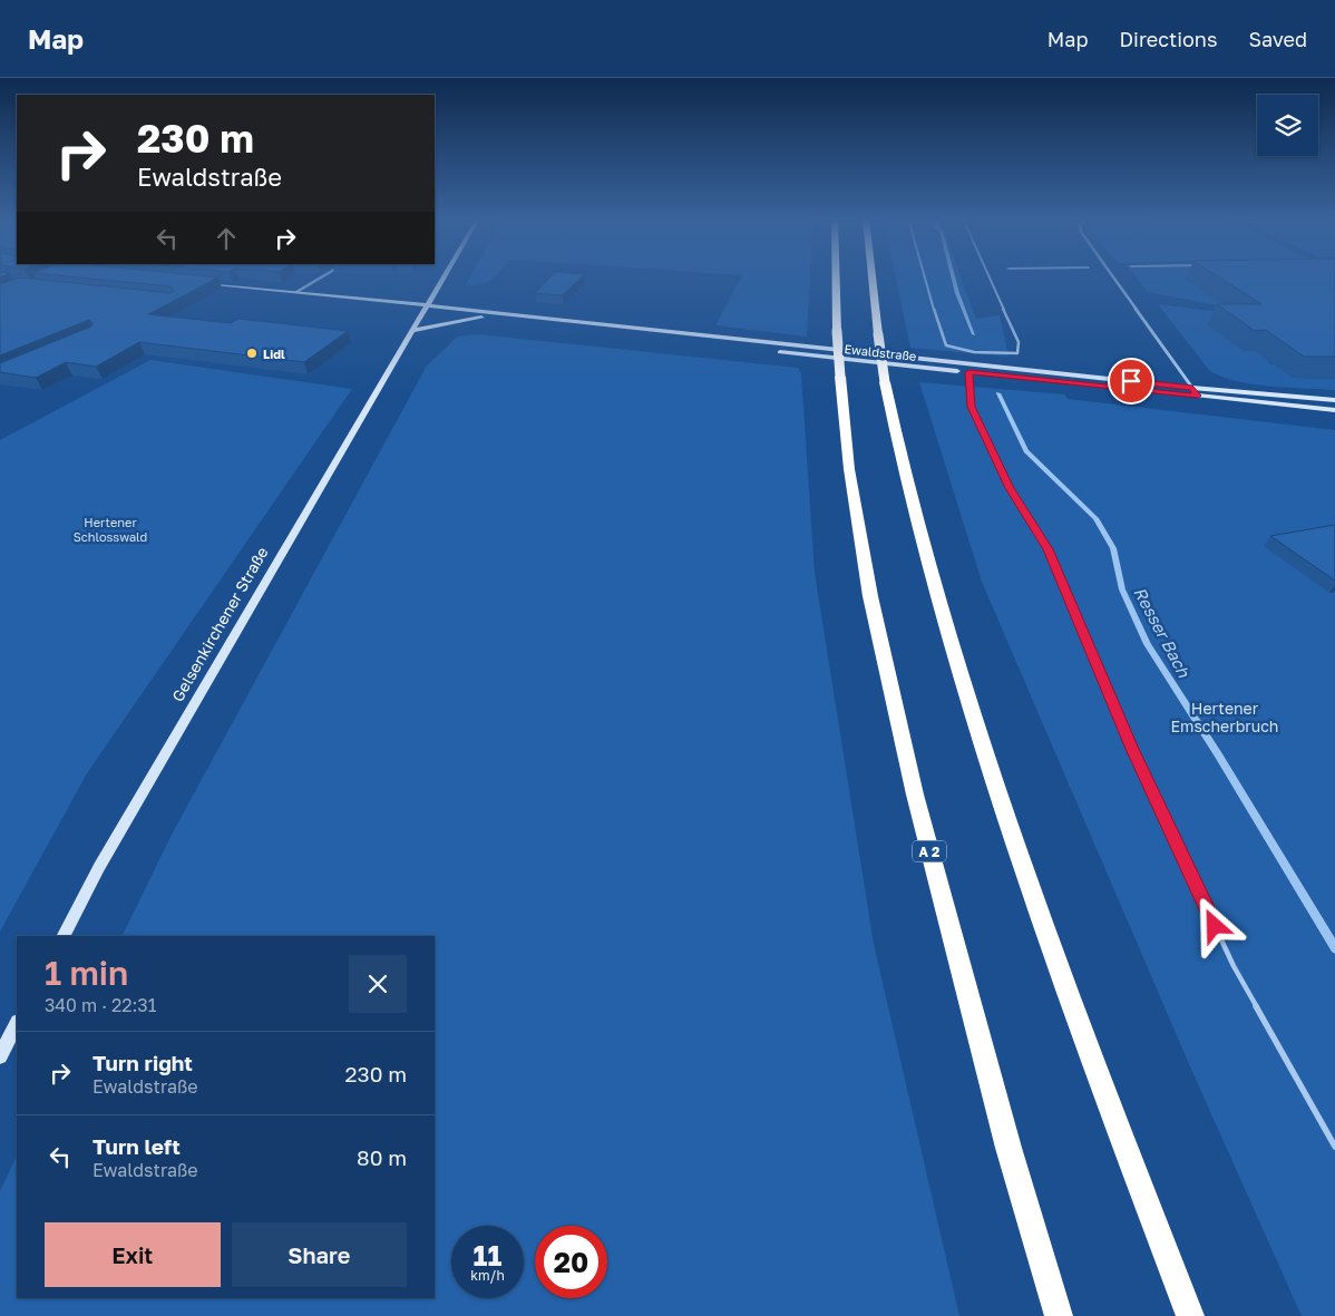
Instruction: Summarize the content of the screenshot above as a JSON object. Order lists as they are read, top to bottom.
{
  "streets": {
    "highway": ["A 2"],
    "main road": ["Ewaldstraße", "Gelsenkirchener Straße"]
  },
  "crossings": [
    ["Ewaldstraße", "Gelsenkirchener Straße"]
  ],
  "water": ["Resser Bach"],
  "parks": ["Hertener Schlosswald", "Hertener Emscherbruch"],
  "places": ["Lidl"],
  "page": {
    "header": "Map",
    "nav": ["Map", "Directions", "Saved"],
    "turn": ["230 m", "Ewaldstraße"],
    "heading": ["1 min", "340 m · 22:31"],
    "list": [
      {
        "name": "Turn right",
        "note": "Ewaldstraße",
        "value": "230 m"
      },
      {
        "name": "Turn left",
        "note": "Ewaldstraße",
        "value": "80 m"
      }
    ],
    "buttons": ["Exit", "Share"],
    "speed": "11 km/h",
    "limit": "20"
  }
}
